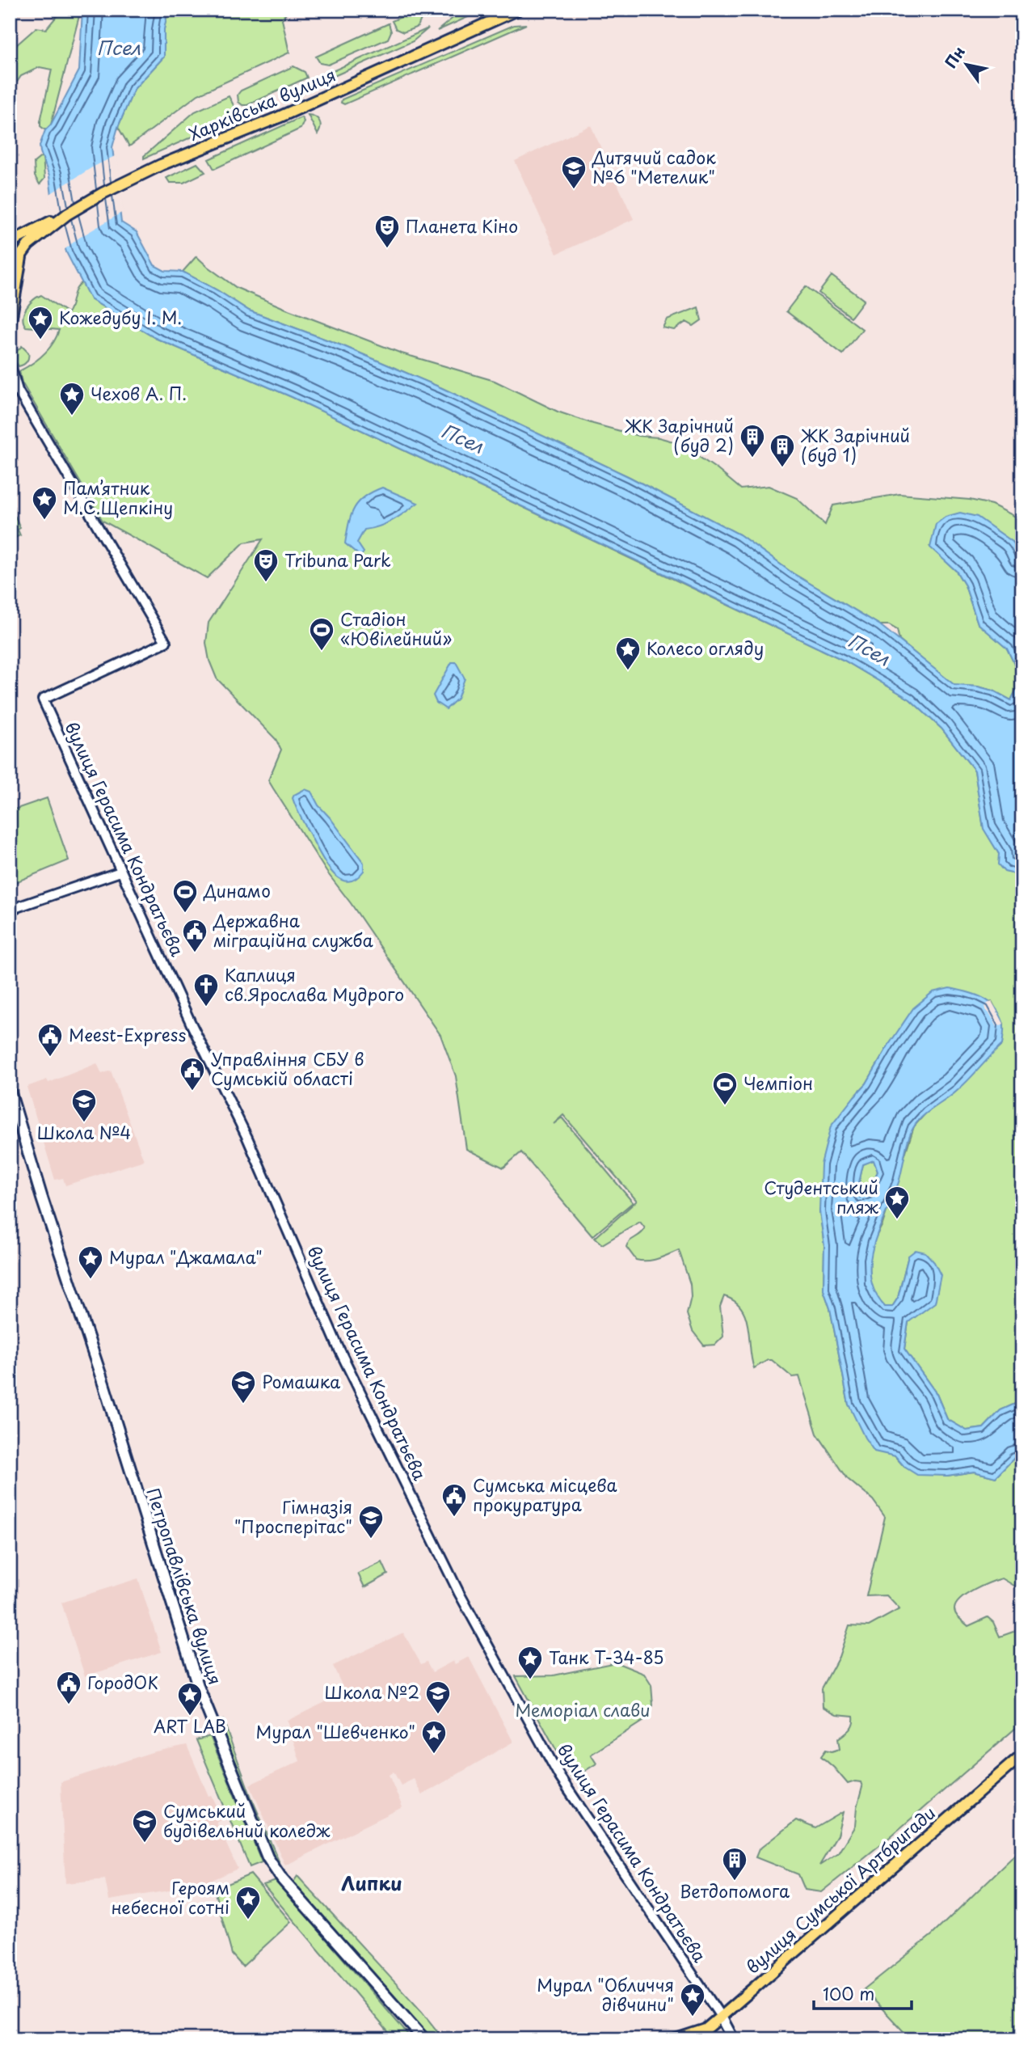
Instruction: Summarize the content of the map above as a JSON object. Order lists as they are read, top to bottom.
{
  "streets": {
    "main road": [
      "Харківська вулиця",
      "вулиця Герасима Кондратьєва",
      "Петропавлівська вулиця",
      "вулиця Сумської Артбригади"
    ]
  },
  "crossings": [
    ["вулиця Герасима Кондратьєва", "вулиця Сумської Артбригади"]
  ],
  "districts": ["Липки"],
  "water": ["Псел"],
  "parks": ["Меморіал слави"],
  "places": {
    "school or university": [
      "Дитячий садок №6 \"Метелик\"",
      "Школа №4",
      "Ромашка",
      "Гімназія \"Просперітас\"",
      "Школа №2",
      "Сумський будівельний коледж"
    ],
    "theatre": ["Планета Кіно", "Tribuna Park"],
    "place": [
      "Кожедубу І. М.",
      "Чехов А. П.",
      "Пам’ятник М.С.Щепкіну",
      "Колесо огляду",
      "Студентський пляж",
      "Мурал \"Джамала\"",
      "Танк Т-34-85",
      "ART LAB",
      "Мурал \"Шевченко\"",
      "Героям небесної сотні",
      "Мурал \"Обличчя дівчини\""
    ],
    "building": ["ЖК Зарічний (буд 2)", "ЖК Зарічний (буд 1)", "Ветдопомога"],
    "sports": ["Стадіон «Ювілейний»", "Динамо", "Чемпіон"],
    "public building": [
      "Державна міграційна служба",
      "Meest-Express",
      "Управління СБУ в Сумській області",
      "Сумська місцева прокуратура",
      "ГородОК"
    ],
    "church": ["Каплиця св.Ярослава Мудрого"]
  },
  "scale_bar": "100 m",
  "north": "top left"
}
